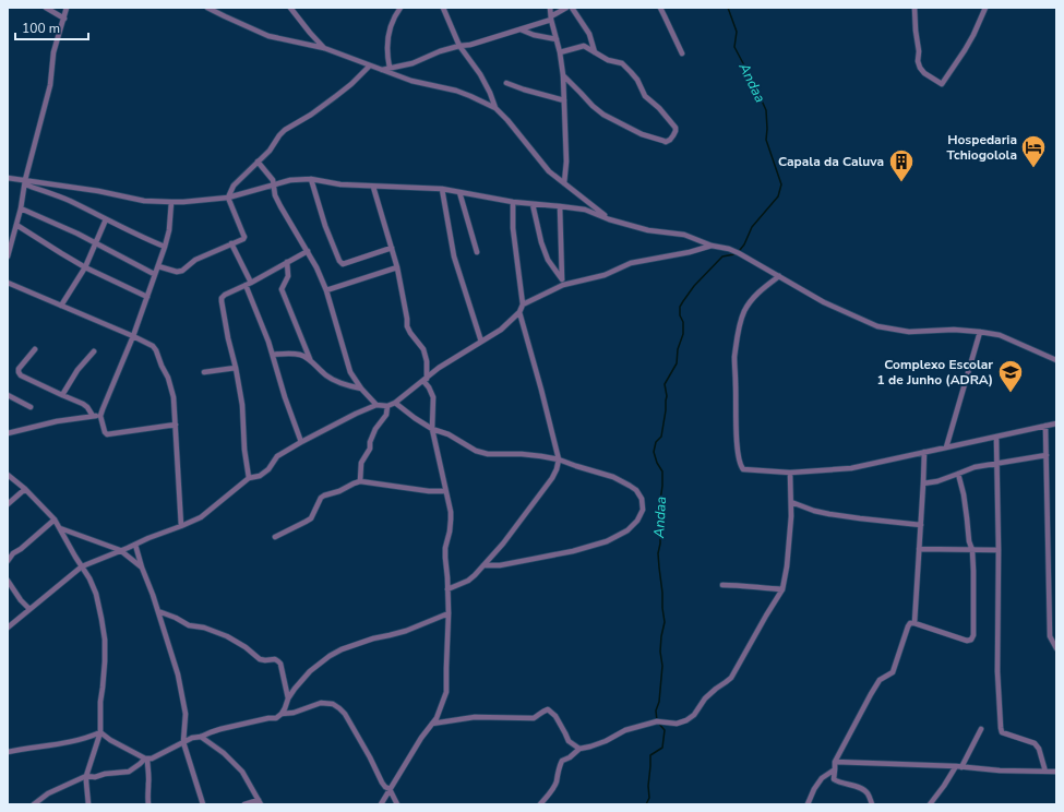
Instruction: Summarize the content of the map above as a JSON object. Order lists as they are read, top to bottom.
{
  "water": ["Andaa"],
  "places": {
    "hotel": ["Hospedaria Tchiogolola"],
    "building": ["Capala da Caluva"],
    "school or university": ["Complexo Escolar 1 de Junho (ADRA)"]
  },
  "scale_bar": "100 m"
}
